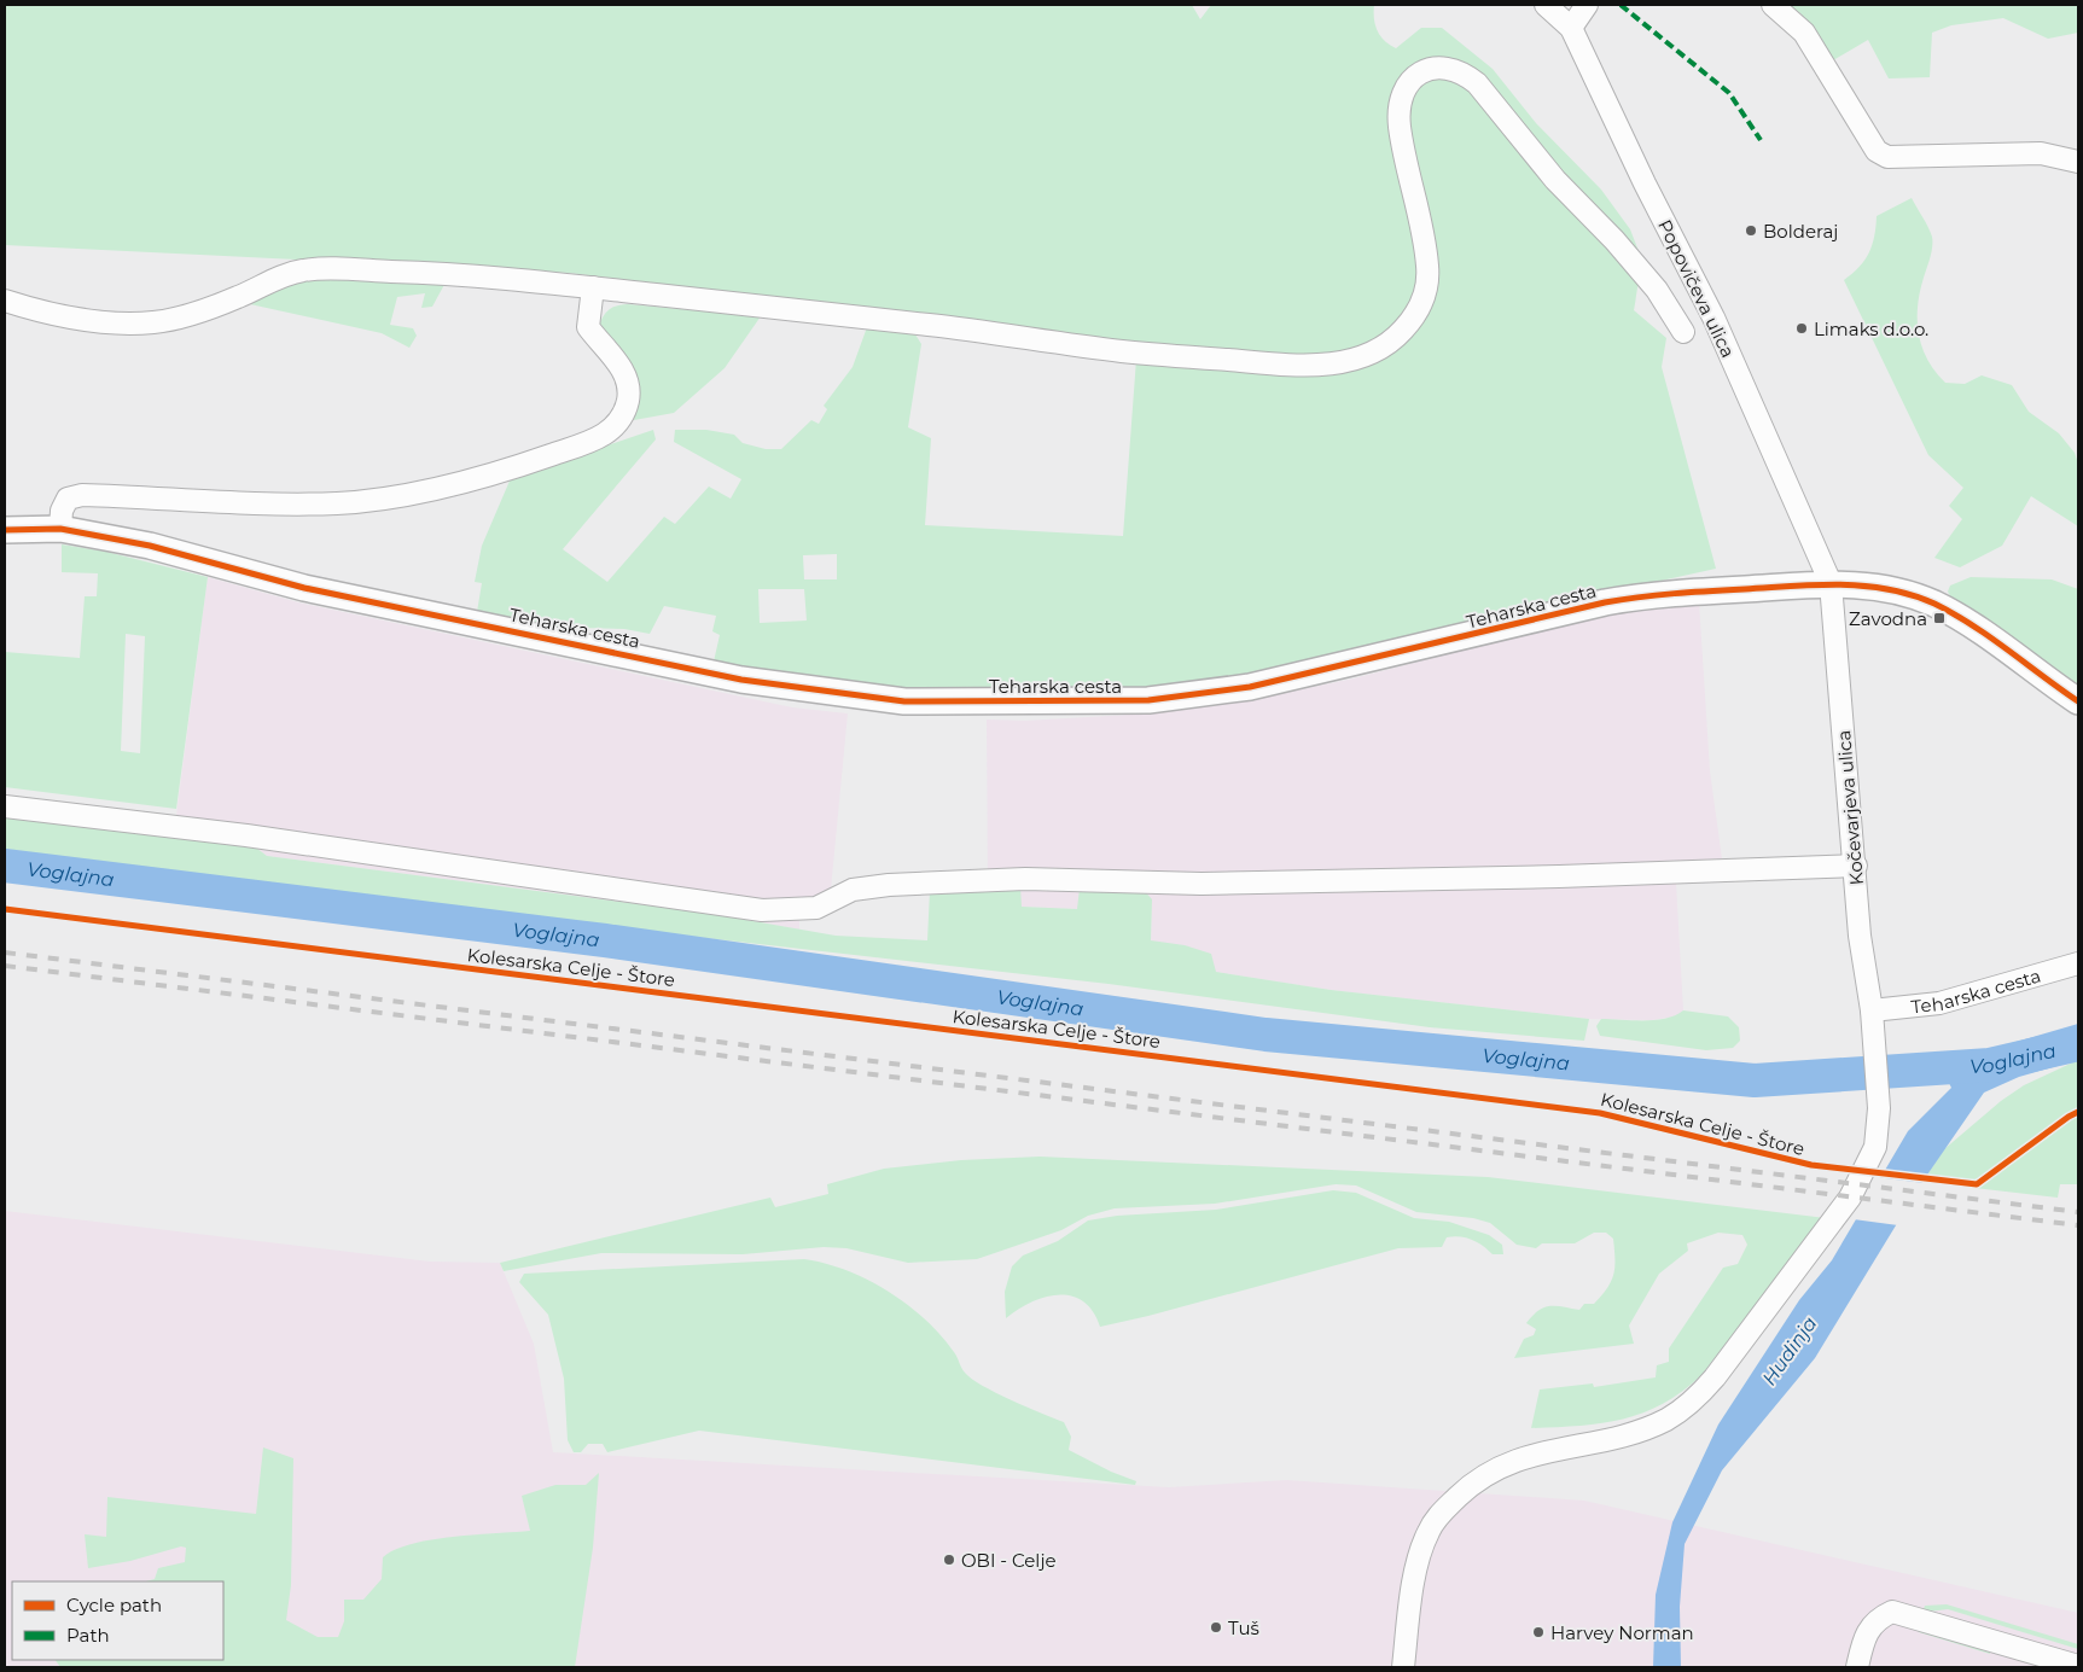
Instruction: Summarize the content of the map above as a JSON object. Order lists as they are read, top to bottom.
{
  "streets": {
    "street": ["Popovičeva ulica", "Teharska cesta", "Kočevarjeva ulica"],
    "cycle path": ["Kolesarska Celje - Štore"]
  },
  "crossings": [
    ["Popovičeva ulica", "Teharska cesta"],
    ["Popovičeva ulica", "Kočevarjeva ulica"],
    ["Teharska cesta", "Kočevarjeva ulica"]
  ],
  "water": ["Voglajna", "Hudinja"],
  "places": {
    "other": [
      "Bolderaj",
      "Limaks d.o.o.",
      "OBI - Celje",
      "Tuš",
      "Harvey Norman"
    ],
    "transit": ["Zavodna"]
  },
  "legend": ["Cycle path", "Path"]
}
